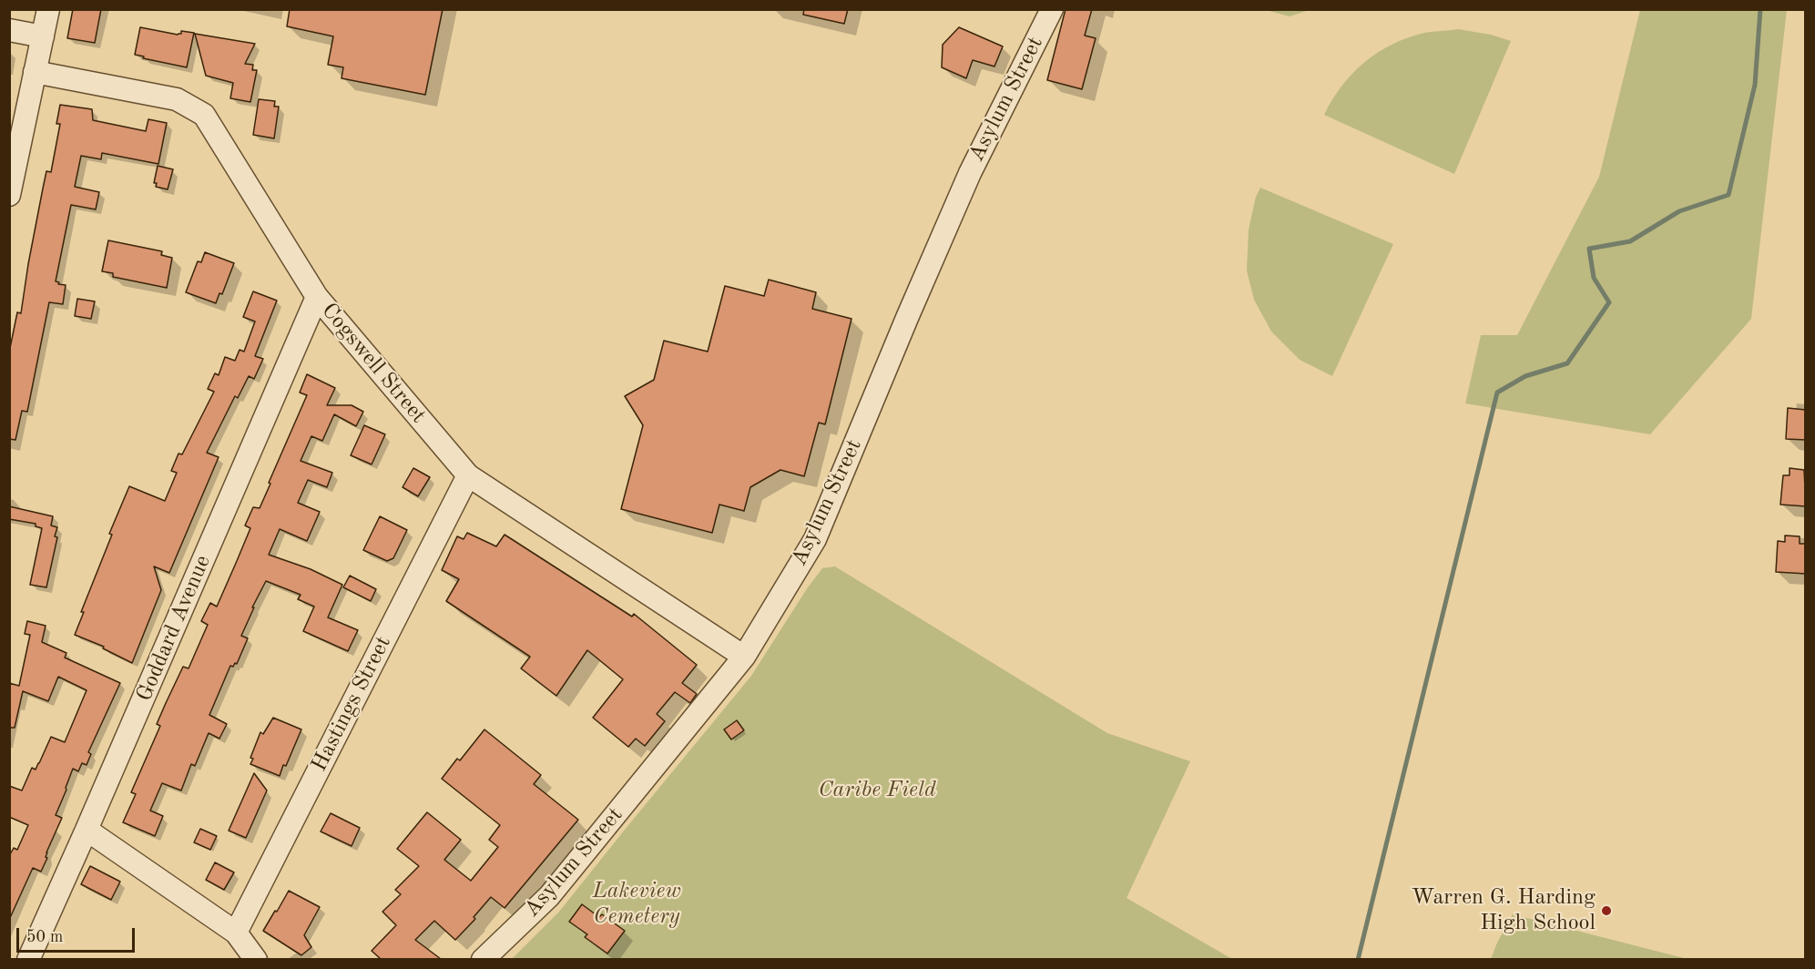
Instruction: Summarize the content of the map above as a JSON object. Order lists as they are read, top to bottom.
{
  "streets": {
    "street": [
      "Asylum Street",
      "Cogswell Street",
      "Goddard Avenue",
      "Hastings Street"
    ]
  },
  "crossings": [
    ["Asylum Street", "Cogswell Street"],
    ["Cogswell Street", "Goddard Avenue"],
    ["Cogswell Street", "Hastings Street"]
  ],
  "parks": ["Caribe Field", "Lakeview Cemetery"],
  "places": ["Warren G. Harding High School"],
  "scale_bar": "50 m"
}
